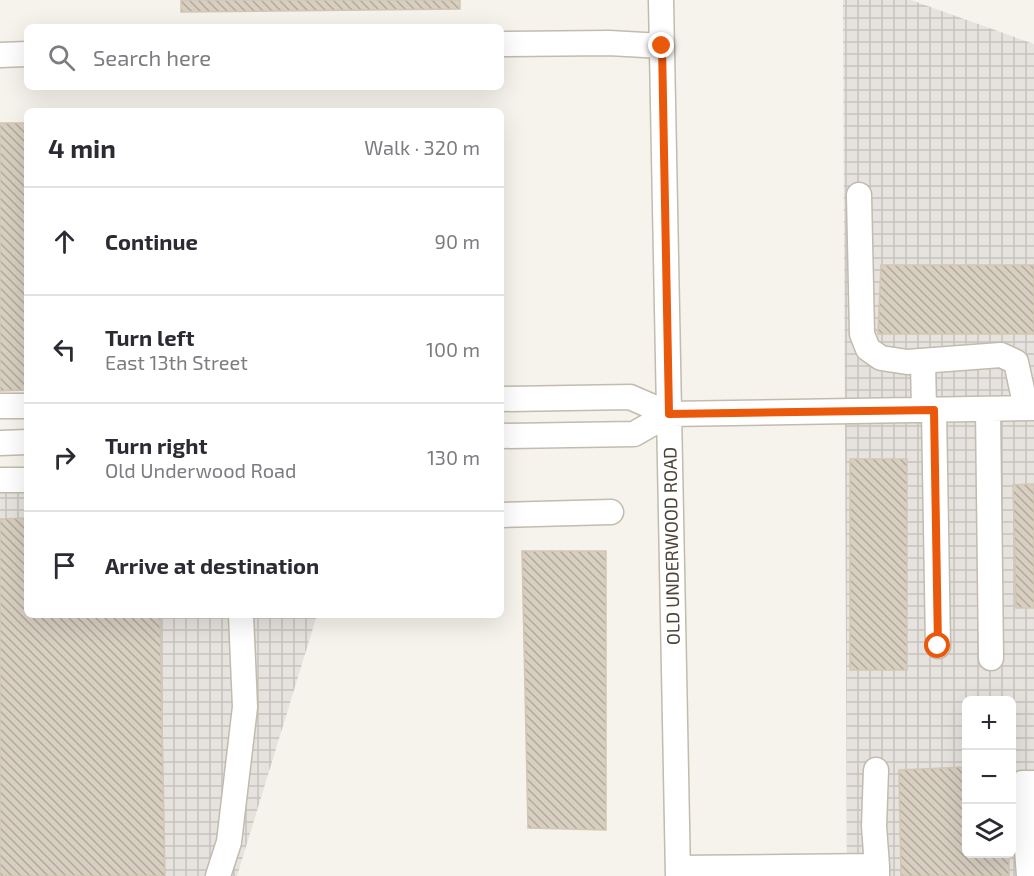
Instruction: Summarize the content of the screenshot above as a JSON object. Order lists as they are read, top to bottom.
{
  "streets": {
    "street": ["OLD UNDERWOOD ROAD"]
  },
  "page": {
    "search": "Search here",
    "heading": ["4 min", "Walk · 320 m"],
    "list": [
      ["Continue", "90 m"],
      ["Turn left", "East 13th Street", "100 m"],
      ["Turn right", "Old Underwood Road", "130 m"],
      "Arrive at destination"
    ],
    "map_buttons": ["+", "−"]
  }
}
